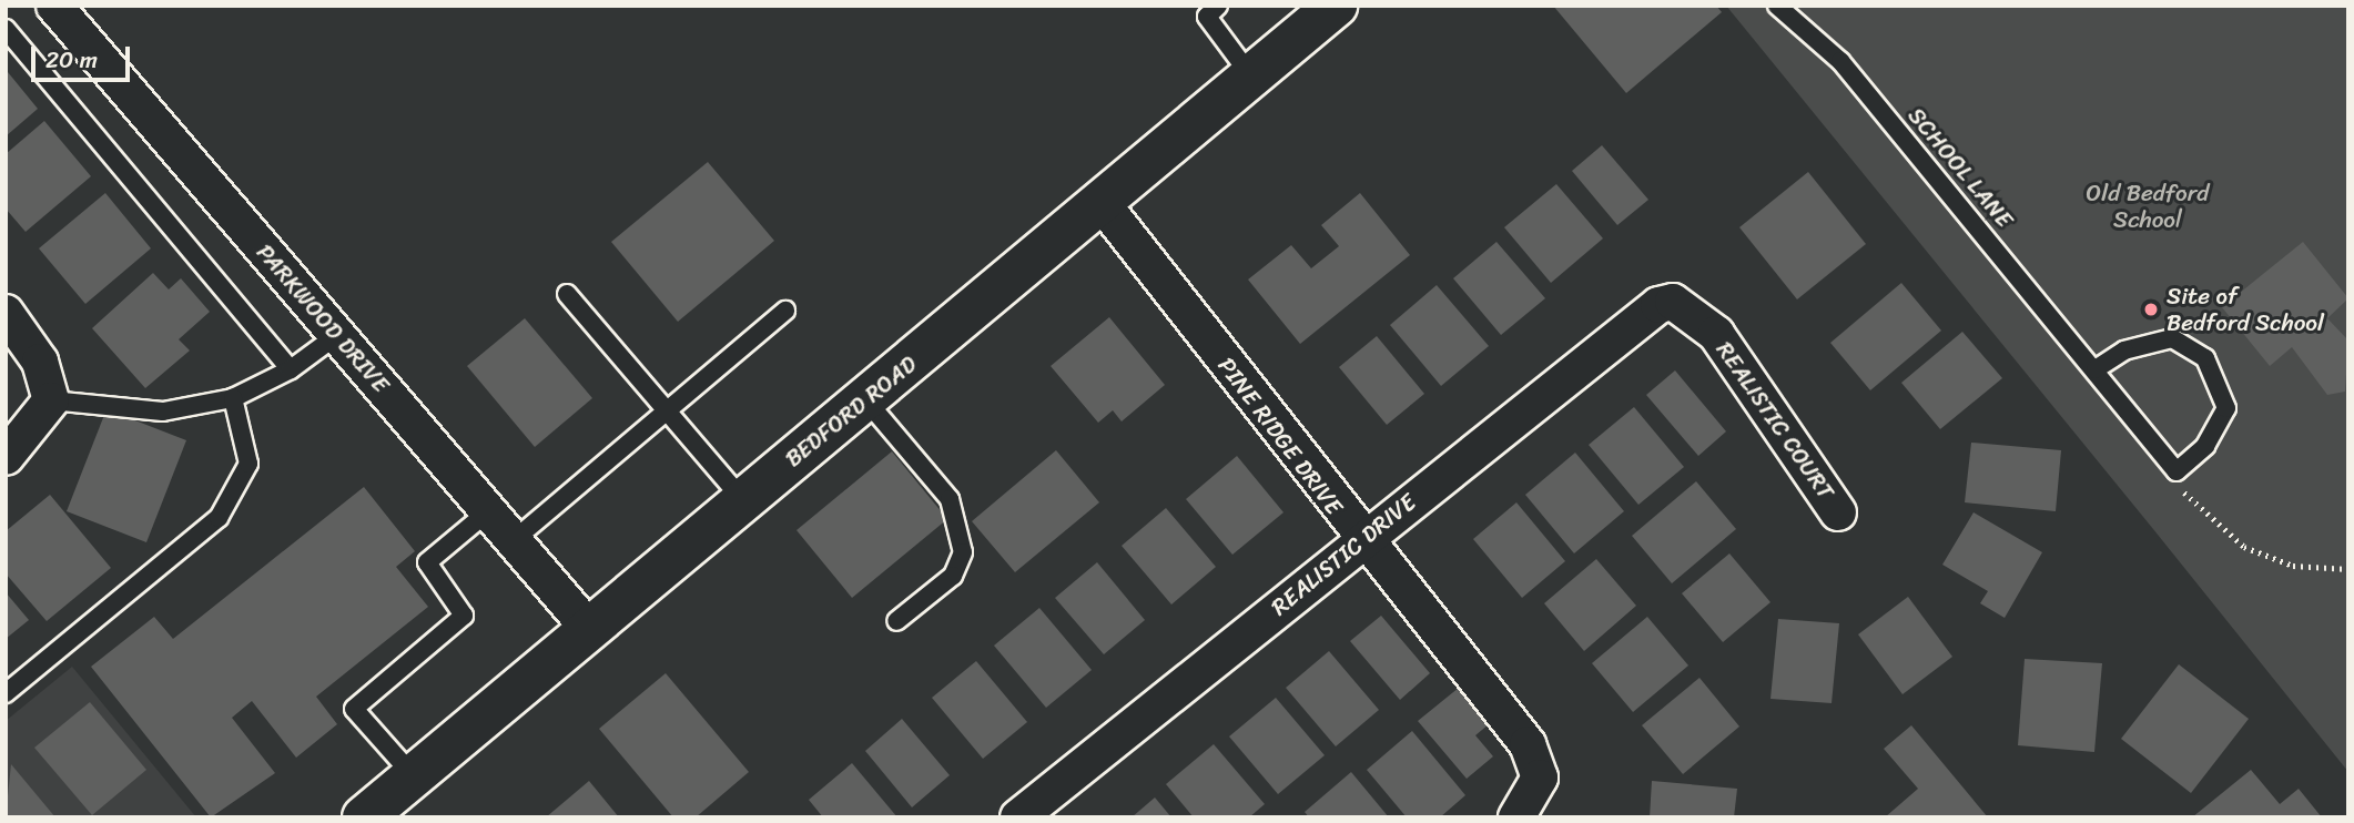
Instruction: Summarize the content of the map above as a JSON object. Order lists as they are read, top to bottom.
{
  "streets": {
    "main road": ["BEDFORD ROAD"],
    "street": [
      "PARKWOOD DRIVE",
      "REALISTIC COURT",
      "PINE RIDGE DRIVE",
      "REALISTIC DRIVE"
    ],
    "lane": ["SCHOOL LANE"]
  },
  "crossings": [
    ["PARKWOOD DRIVE", "BEDFORD ROAD"],
    ["BEDFORD ROAD", "PINE RIDGE DRIVE"],
    ["REALISTIC COURT", "REALISTIC DRIVE"],
    ["PINE RIDGE DRIVE", "REALISTIC DRIVE"]
  ],
  "parks": ["Old Bedford School"],
  "places": ["Site of Bedford School"],
  "scale_bar": "20 m"
}
